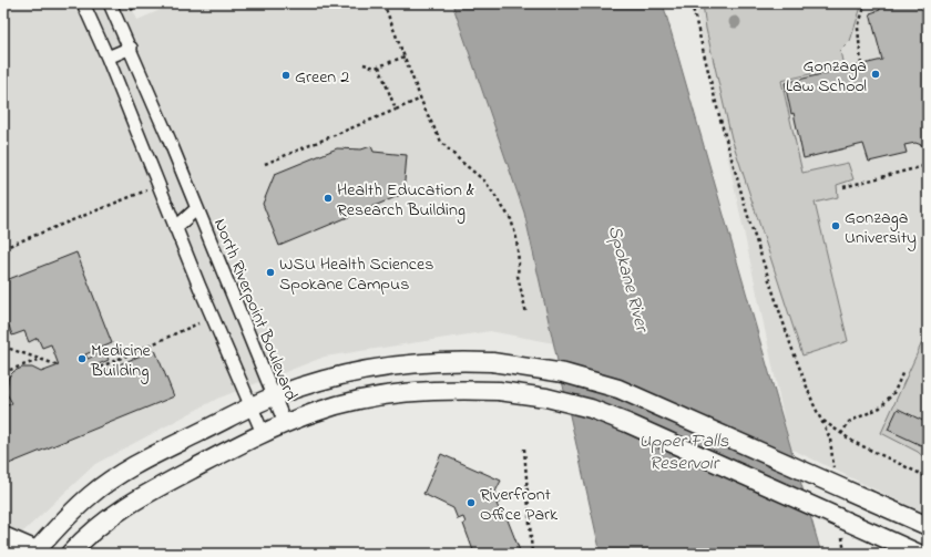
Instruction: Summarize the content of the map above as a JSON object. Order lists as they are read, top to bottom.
{
  "streets": {
    "street": ["North Riverpoint Boulevard"]
  },
  "water": ["Spokane River", "Upper Falls Reservoir"],
  "places": [
    "Gonzaga Law School",
    "Green 2",
    "Health Education & Research Building",
    "Gonzaga University",
    "WSU Health Sciences Spokane Campus",
    "Medicine Building",
    "Riverfront Office Park"
  ]
}
